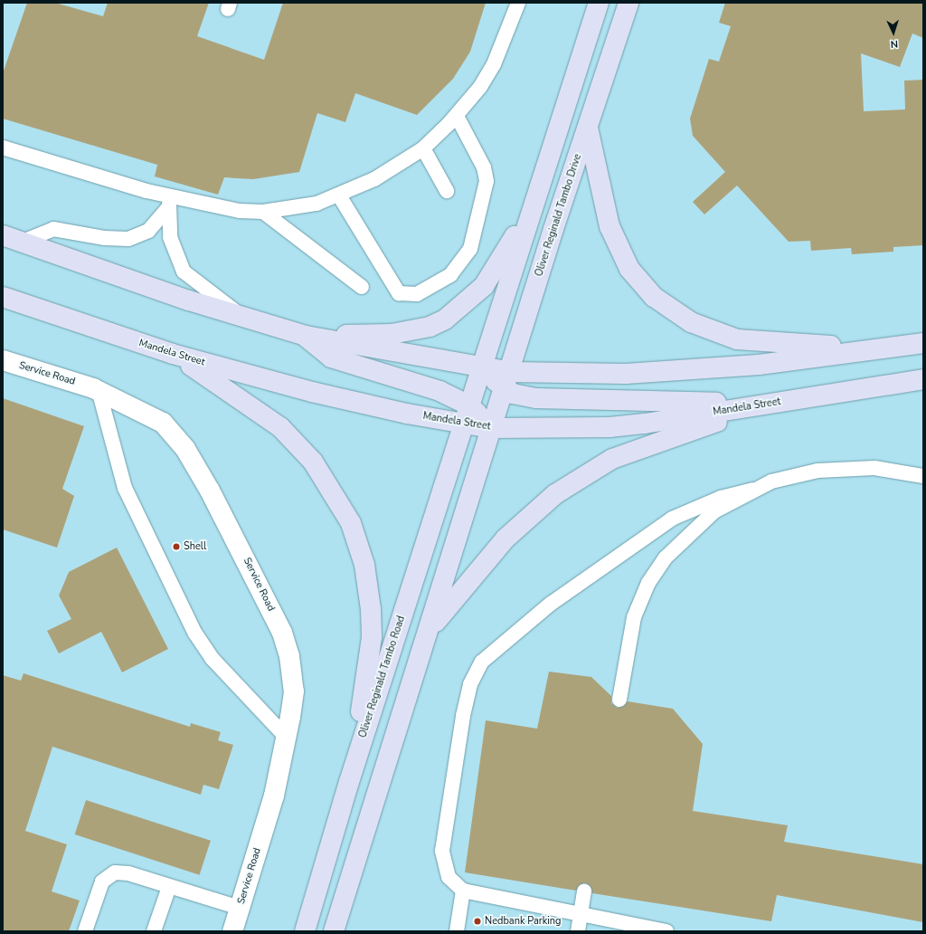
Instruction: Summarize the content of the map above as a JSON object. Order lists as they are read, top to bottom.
{
  "streets": {
    "main road": ["Oliver Reginald Tambo Drive", "Mandela Street", "Oliver Reginald Tambo Road"],
    "street": ["Service Road"]
  },
  "crossings": [
    ["Oliver Reginald Tambo Drive", "Mandela Street"],
    ["Mandela Street", "Oliver Reginald Tambo Road"]
  ],
  "places": ["Shell", "Nedbank Parking"],
  "north": "bottom"
}
